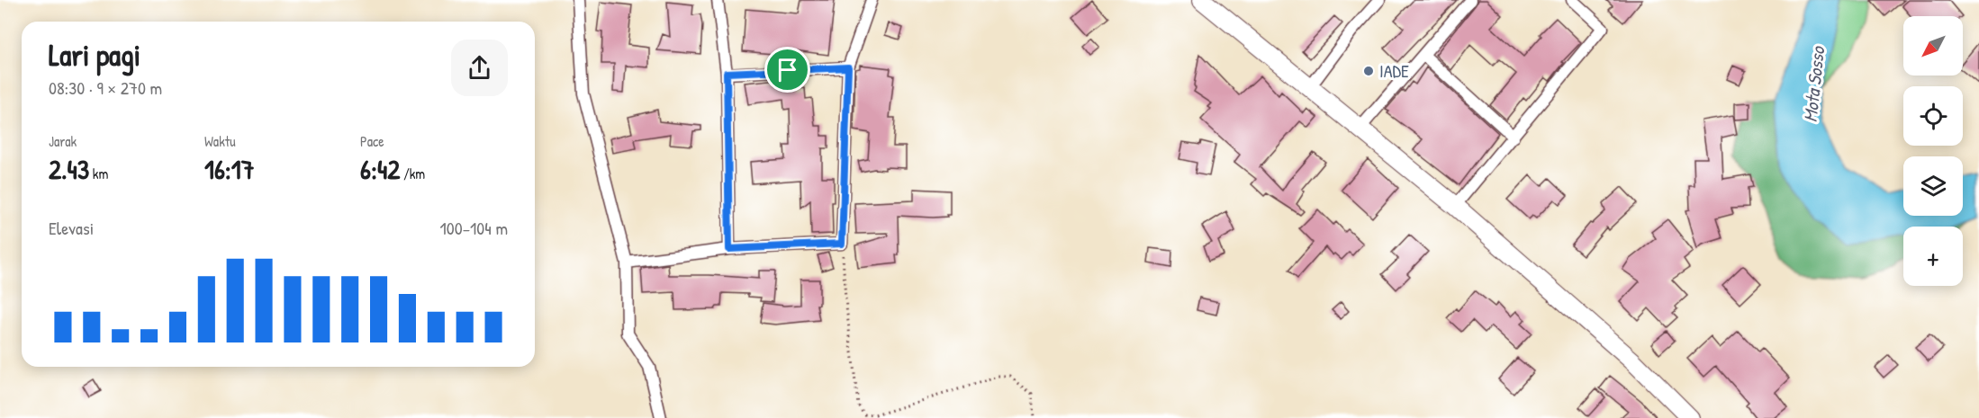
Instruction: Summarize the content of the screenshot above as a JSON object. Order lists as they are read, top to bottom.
{
  "water": ["Mota Sosso"],
  "places": ["IADE"],
  "north": "bottom left",
  "page": {
    "map_buttons": "+",
    "heading": ["Lari pagi", "08:30 · 9 × 270 m"],
    "stats": [
      ["Jarak", "2.43 km"],
      ["Waktu", "16:17"],
      ["Pace", "6:42 /km"]
    ],
    "chart": ["Elevasi", "100–104 m"]
  }
}
